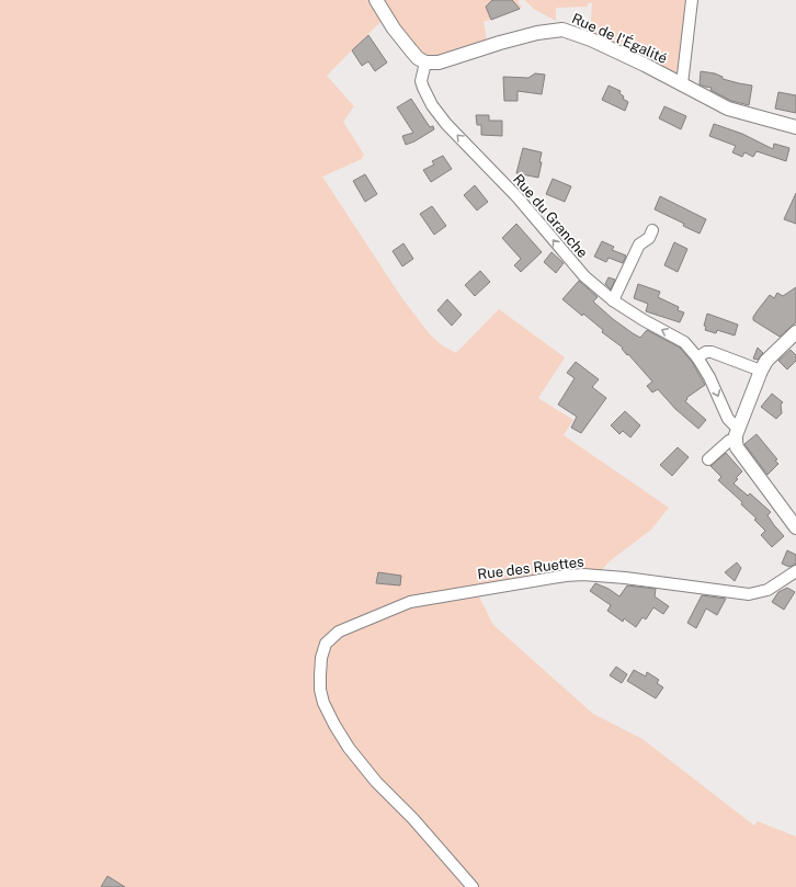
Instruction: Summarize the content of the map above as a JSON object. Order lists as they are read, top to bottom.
{
  "streets": {
    "street": ["Rue de l'Égalité", "Rue du Granche", "Rue des Ruettes"]
  },
  "crossings": [
    ["Rue de l'Égalité", "Rue du Granche"]
  ]
}
